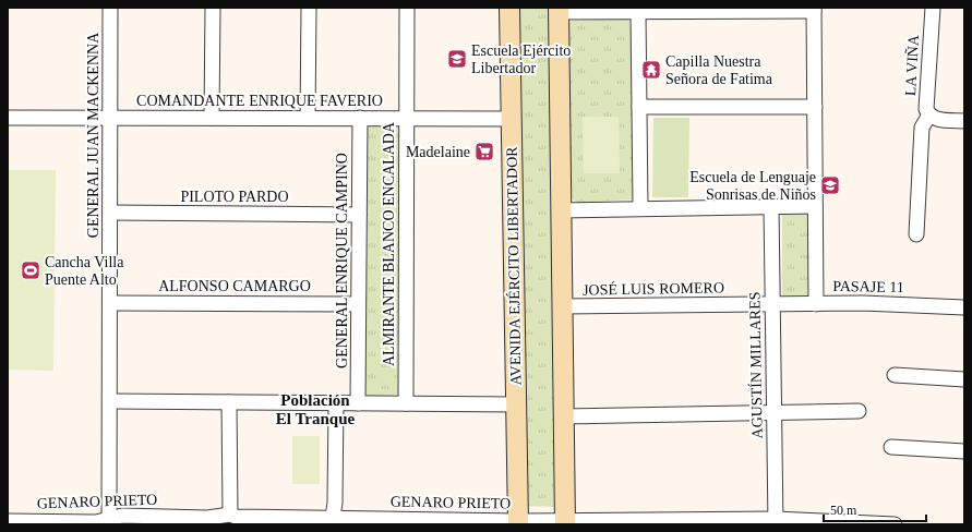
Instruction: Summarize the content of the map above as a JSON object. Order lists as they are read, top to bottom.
{
  "streets": {
    "main road": ["AVENIDA EJÉRCITO LIBERTADOR"],
    "street": [
      "LA VIÑA",
      "COMANDANTE ENRIQUE FAVERIO",
      "GENERAL JUAN MACKENNA",
      "PILOTO PARDO",
      "ALMIRANTE BLANCO ENCALADA",
      "GENERAL ENRIQUE CAMPINO",
      "ALFONSO CAMARGO",
      "PASAJE 11",
      "JOSÉ LUIS ROMERO",
      "AGUSTÍN MILLARES",
      "GENARO PRIETO"
    ]
  },
  "crossings": [
    ["COMANDANTE ENRIQUE FAVERIO", "GENERAL JUAN MACKENNA"],
    ["COMANDANTE ENRIQUE FAVERIO", "ALMIRANTE BLANCO ENCALADA"],
    ["COMANDANTE ENRIQUE FAVERIO", "GENERAL ENRIQUE CAMPINO"],
    ["COMANDANTE ENRIQUE FAVERIO", "AVENIDA EJÉRCITO LIBERTADOR"],
    ["GENERAL JUAN MACKENNA", "PILOTO PARDO"],
    ["GENERAL JUAN MACKENNA", "ALFONSO CAMARGO"],
    ["GENERAL JUAN MACKENNA", "GENARO PRIETO"],
    ["PILOTO PARDO", "GENERAL ENRIQUE CAMPINO"],
    ["GENERAL ENRIQUE CAMPINO", "ALFONSO CAMARGO"],
    ["AVENIDA EJÉRCITO LIBERTADOR", "GENARO PRIETO"],
    ["PASAJE 11", "JOSÉ LUIS ROMERO"],
    ["PASAJE 11", "AGUSTÍN MILLARES"],
    ["JOSÉ LUIS ROMERO", "AGUSTÍN MILLARES"],
    ["AGUSTÍN MILLARES", "GENARO PRIETO"]
  ],
  "districts": ["Población El Tranque"],
  "places": {
    "school or university": ["Escuela Ejército Libertador", "Escuela de Lenguaje Sonrisas de Niños"],
    "temple": ["Capilla Nuestra Señora de Fatima"],
    "supermarket": ["Madelaine"],
    "sports": ["Cancha Villa Puente Alto"]
  },
  "scale_bar": "50 m"
}
